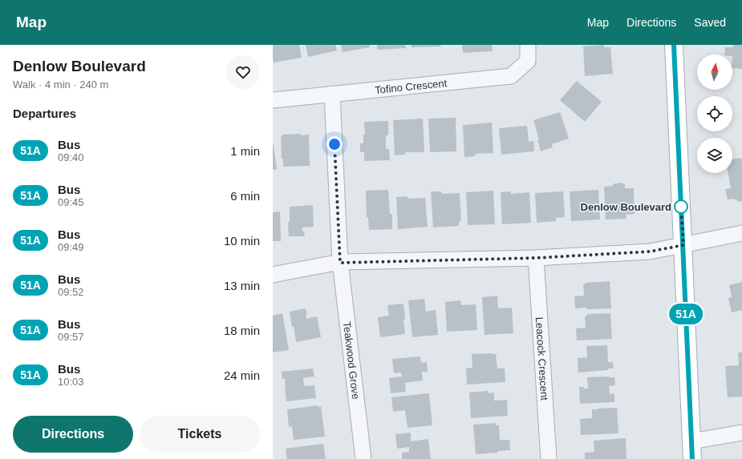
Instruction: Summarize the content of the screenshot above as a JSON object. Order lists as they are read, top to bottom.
{
  "streets": {
    "street": ["Tofino Crescent", "Leacock Crescent", "Teakwood Grove"]
  },
  "crossings": [
    ["Tofino Crescent", "Teakwood Grove"]
  ],
  "places": ["Denlow Boulevard"],
  "lines": ["bus line 51A"],
  "north": "top",
  "page": {
    "header": "Map",
    "nav": ["Map", "Directions", "Saved"],
    "heading": [
      ["Denlow Boulevard", "Walk · 4 min · 240 m"],
      "Departures"
    ],
    "on_map": "51A",
    "list": [
      {
        "mark": "51A",
        "name": "Bus",
        "note": "09:40",
        "value": "1 min"
      },
      {
        "mark": "51A",
        "name": "Bus",
        "note": "09:45",
        "value": "6 min"
      },
      {
        "mark": "51A",
        "name": "Bus",
        "note": "09:49",
        "value": "10 min"
      },
      {
        "mark": "51A",
        "name": "Bus",
        "note": "09:52",
        "value": "13 min"
      },
      {
        "mark": "51A",
        "name": "Bus",
        "note": "09:57",
        "value": "18 min"
      },
      {
        "mark": "51A",
        "name": "Bus",
        "note": "10:03",
        "value": "24 min"
      }
    ],
    "buttons": ["Directions", "Tickets"]
  }
}
